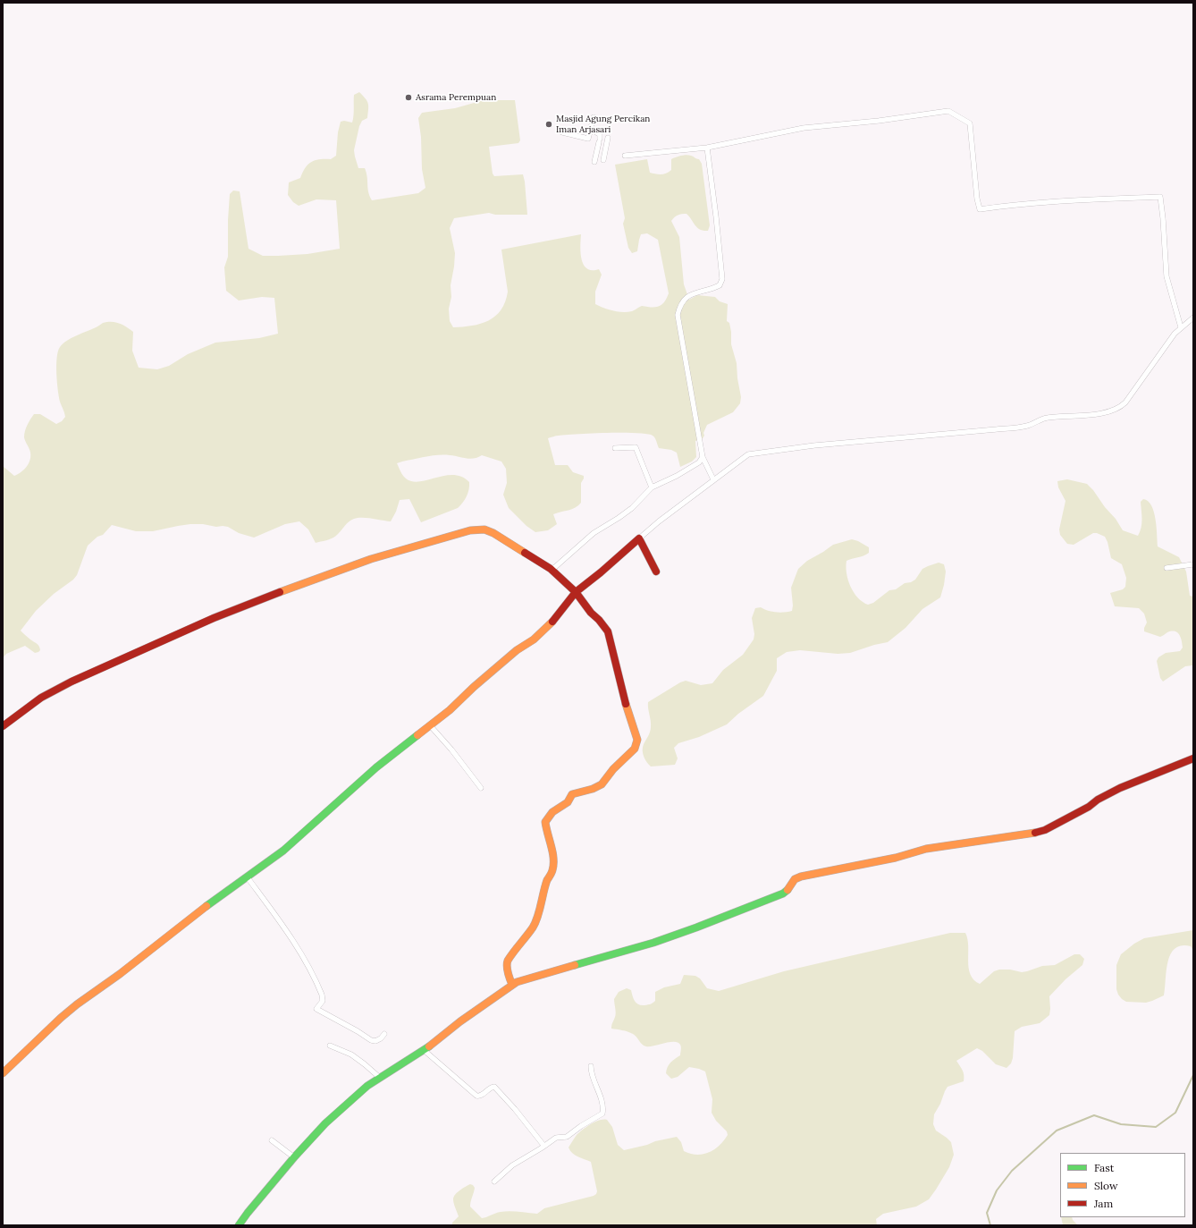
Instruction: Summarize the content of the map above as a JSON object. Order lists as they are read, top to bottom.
{
  "places": ["Asrama Perempuan", "Masjid Agung Percikan Iman Arjasari"],
  "legend": ["Fast", "Slow", "Jam"]
}
